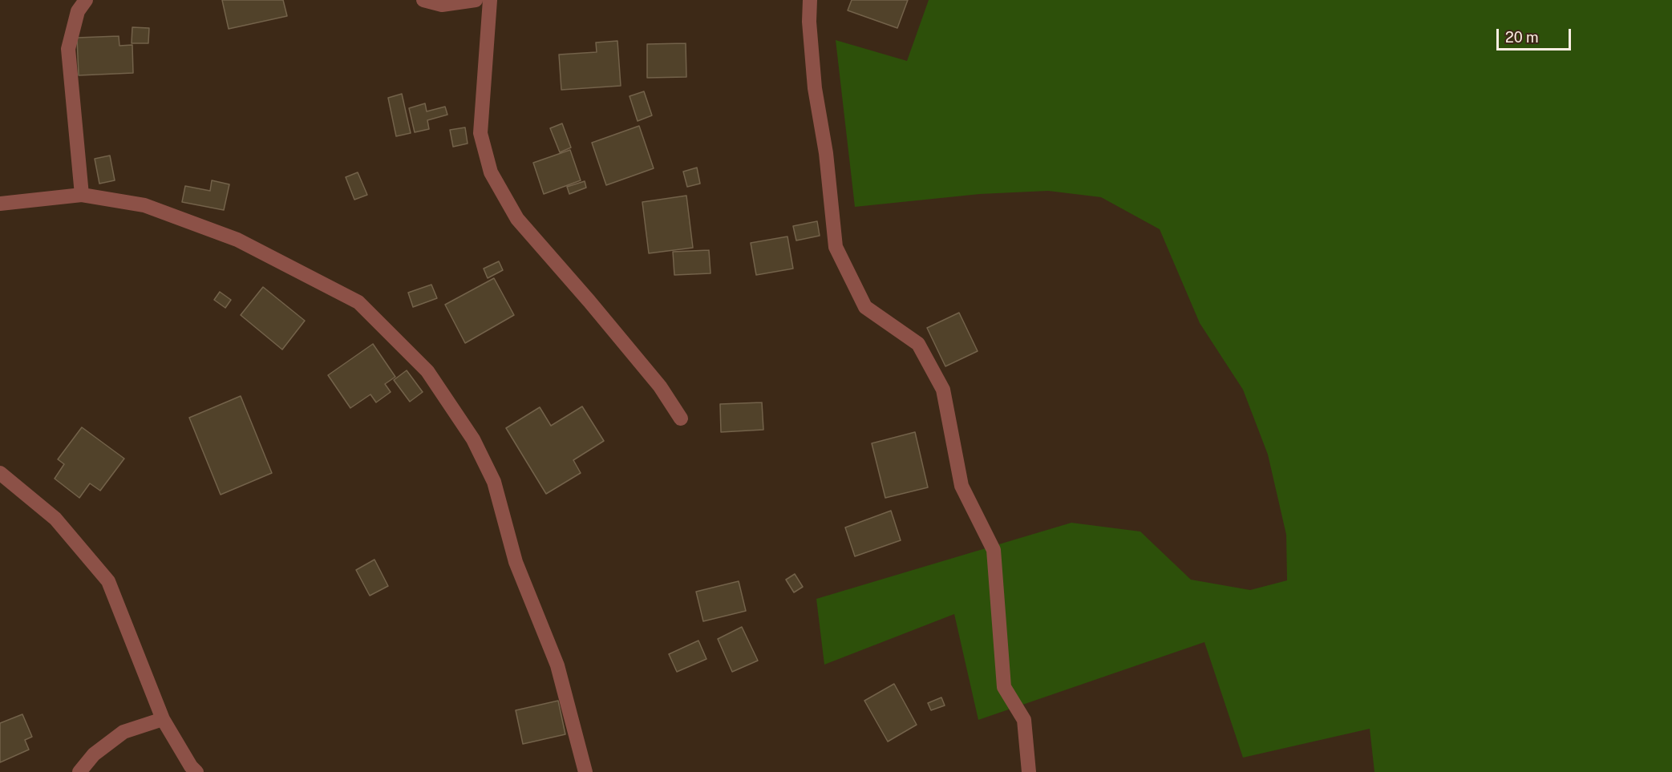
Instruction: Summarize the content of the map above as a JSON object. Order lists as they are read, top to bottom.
{
  "scale_bar": "20 m"
}
